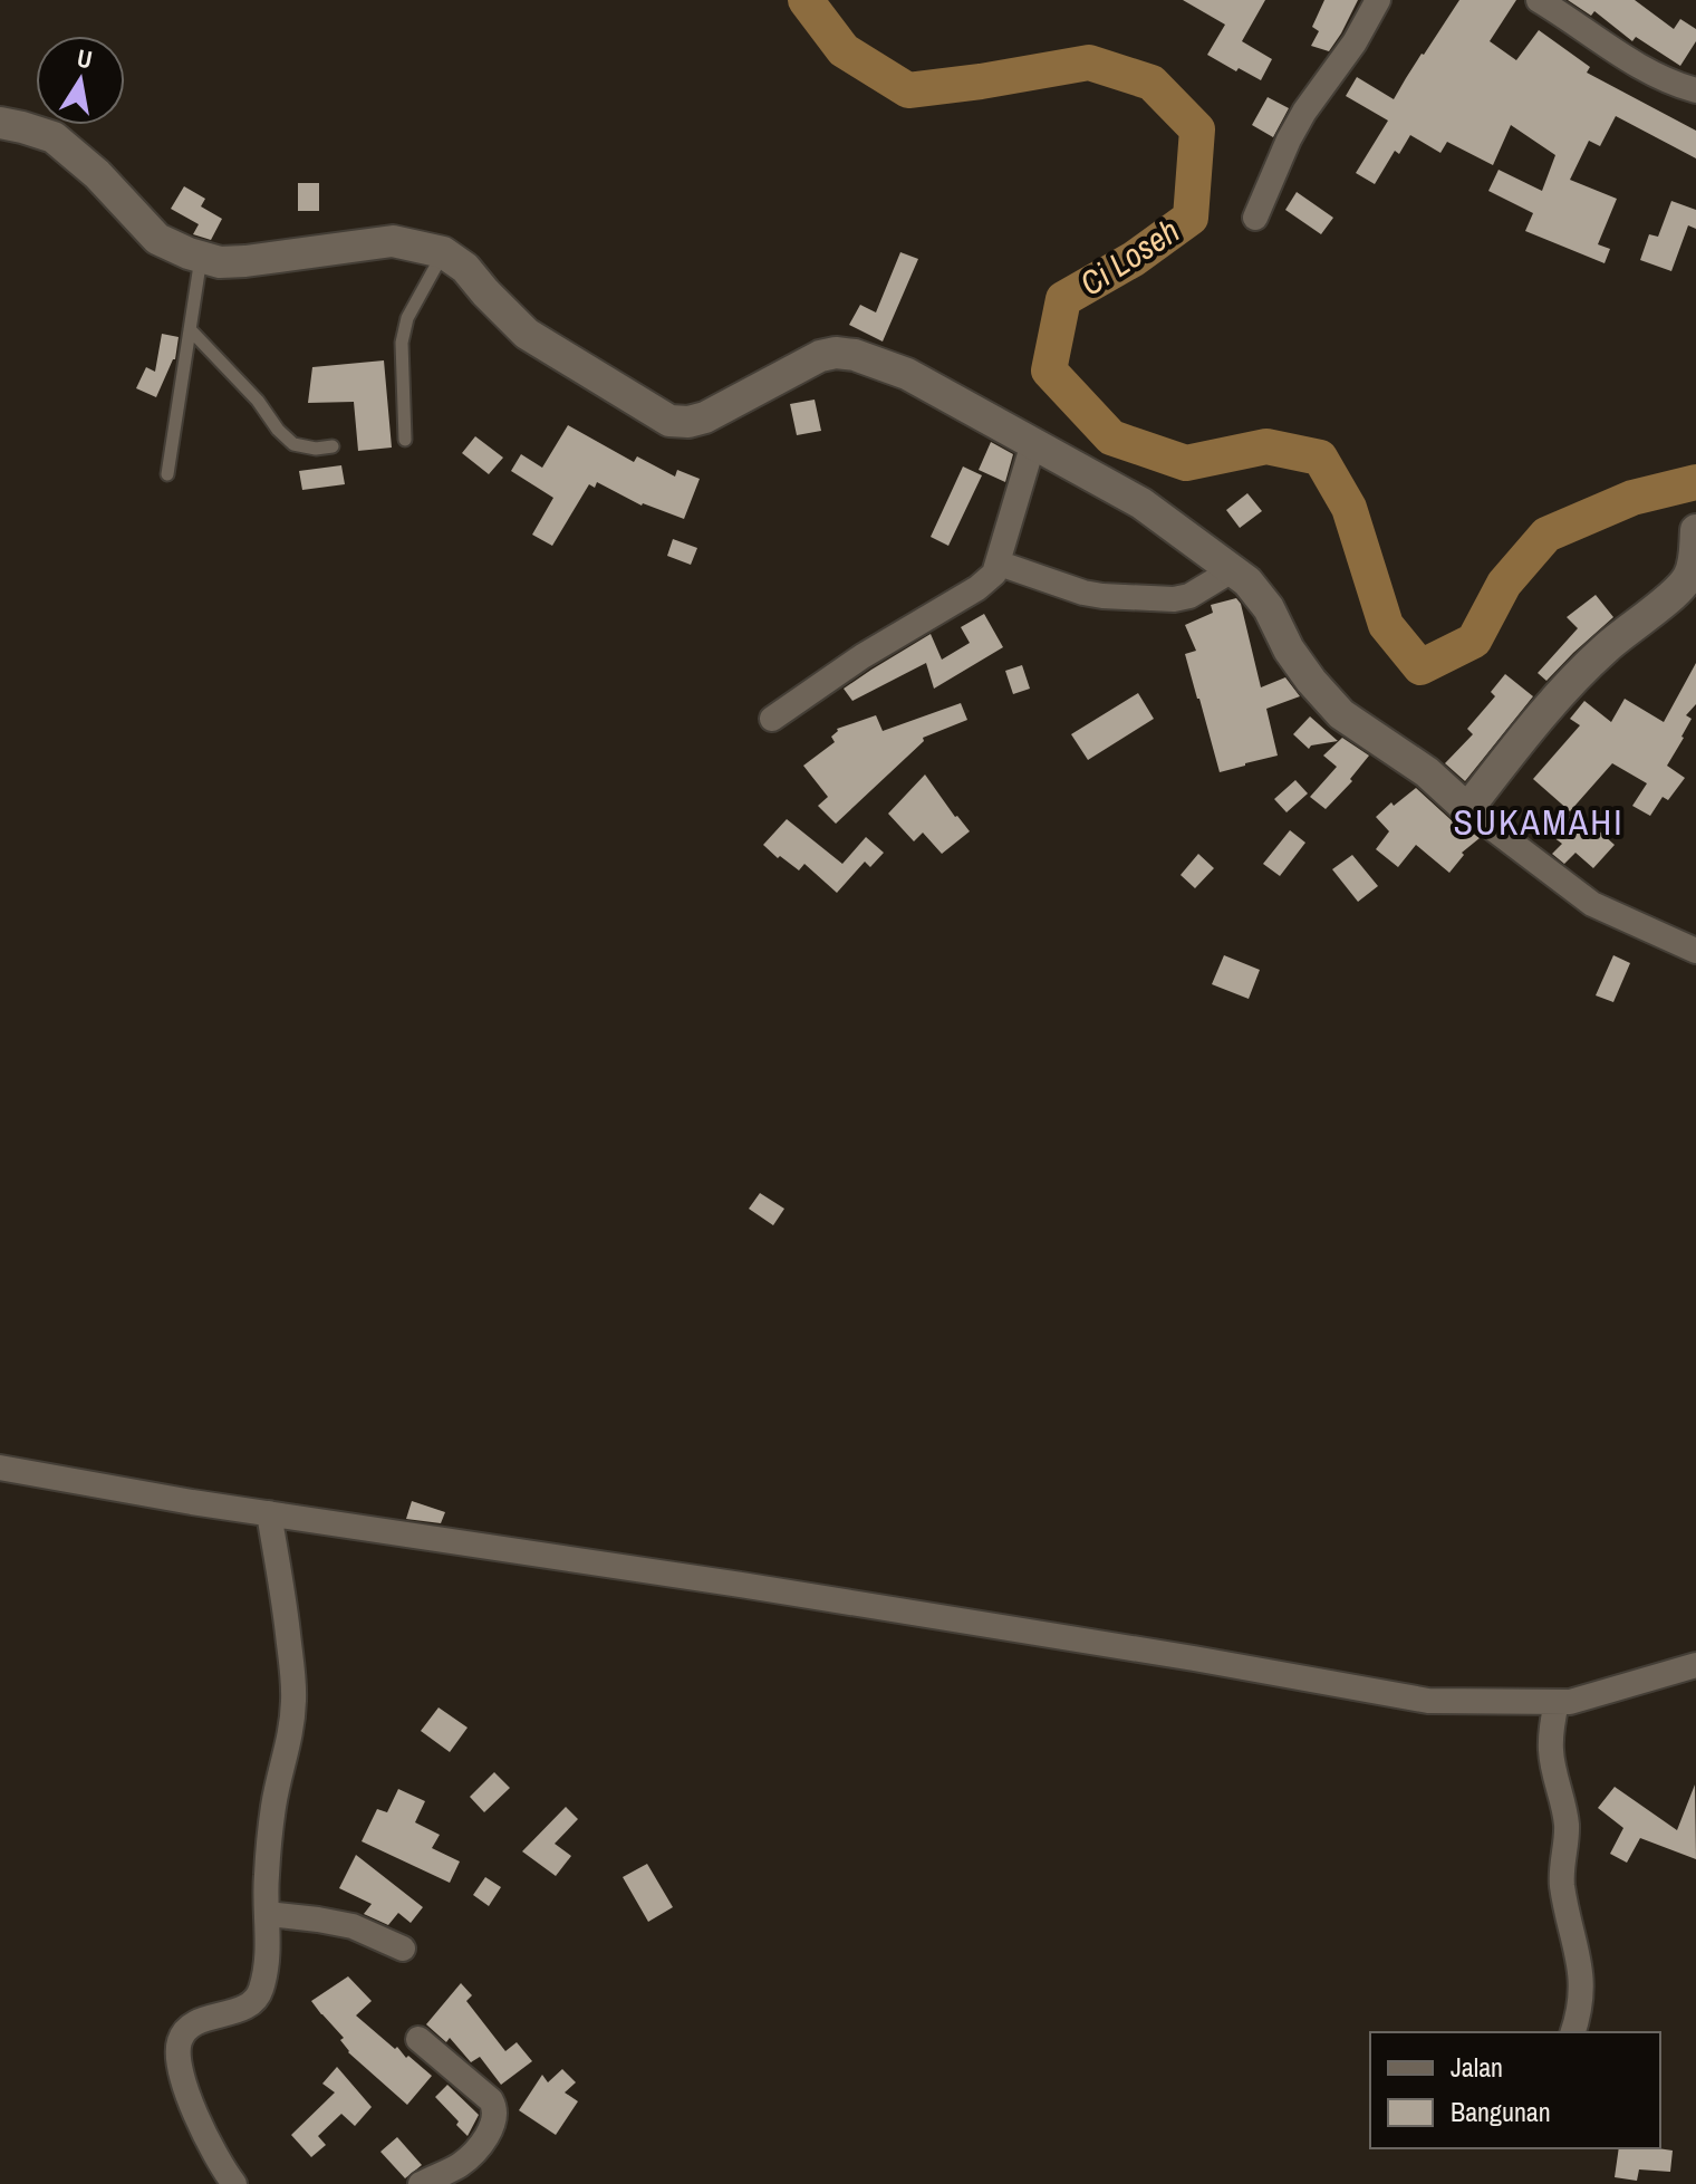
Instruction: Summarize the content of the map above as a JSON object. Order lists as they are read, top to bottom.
{
  "districts": ["SUKAMAHI"],
  "water": ["Ci Loseh"],
  "legend": ["Jalan", "Bangunan"],
  "north": "top"
}
